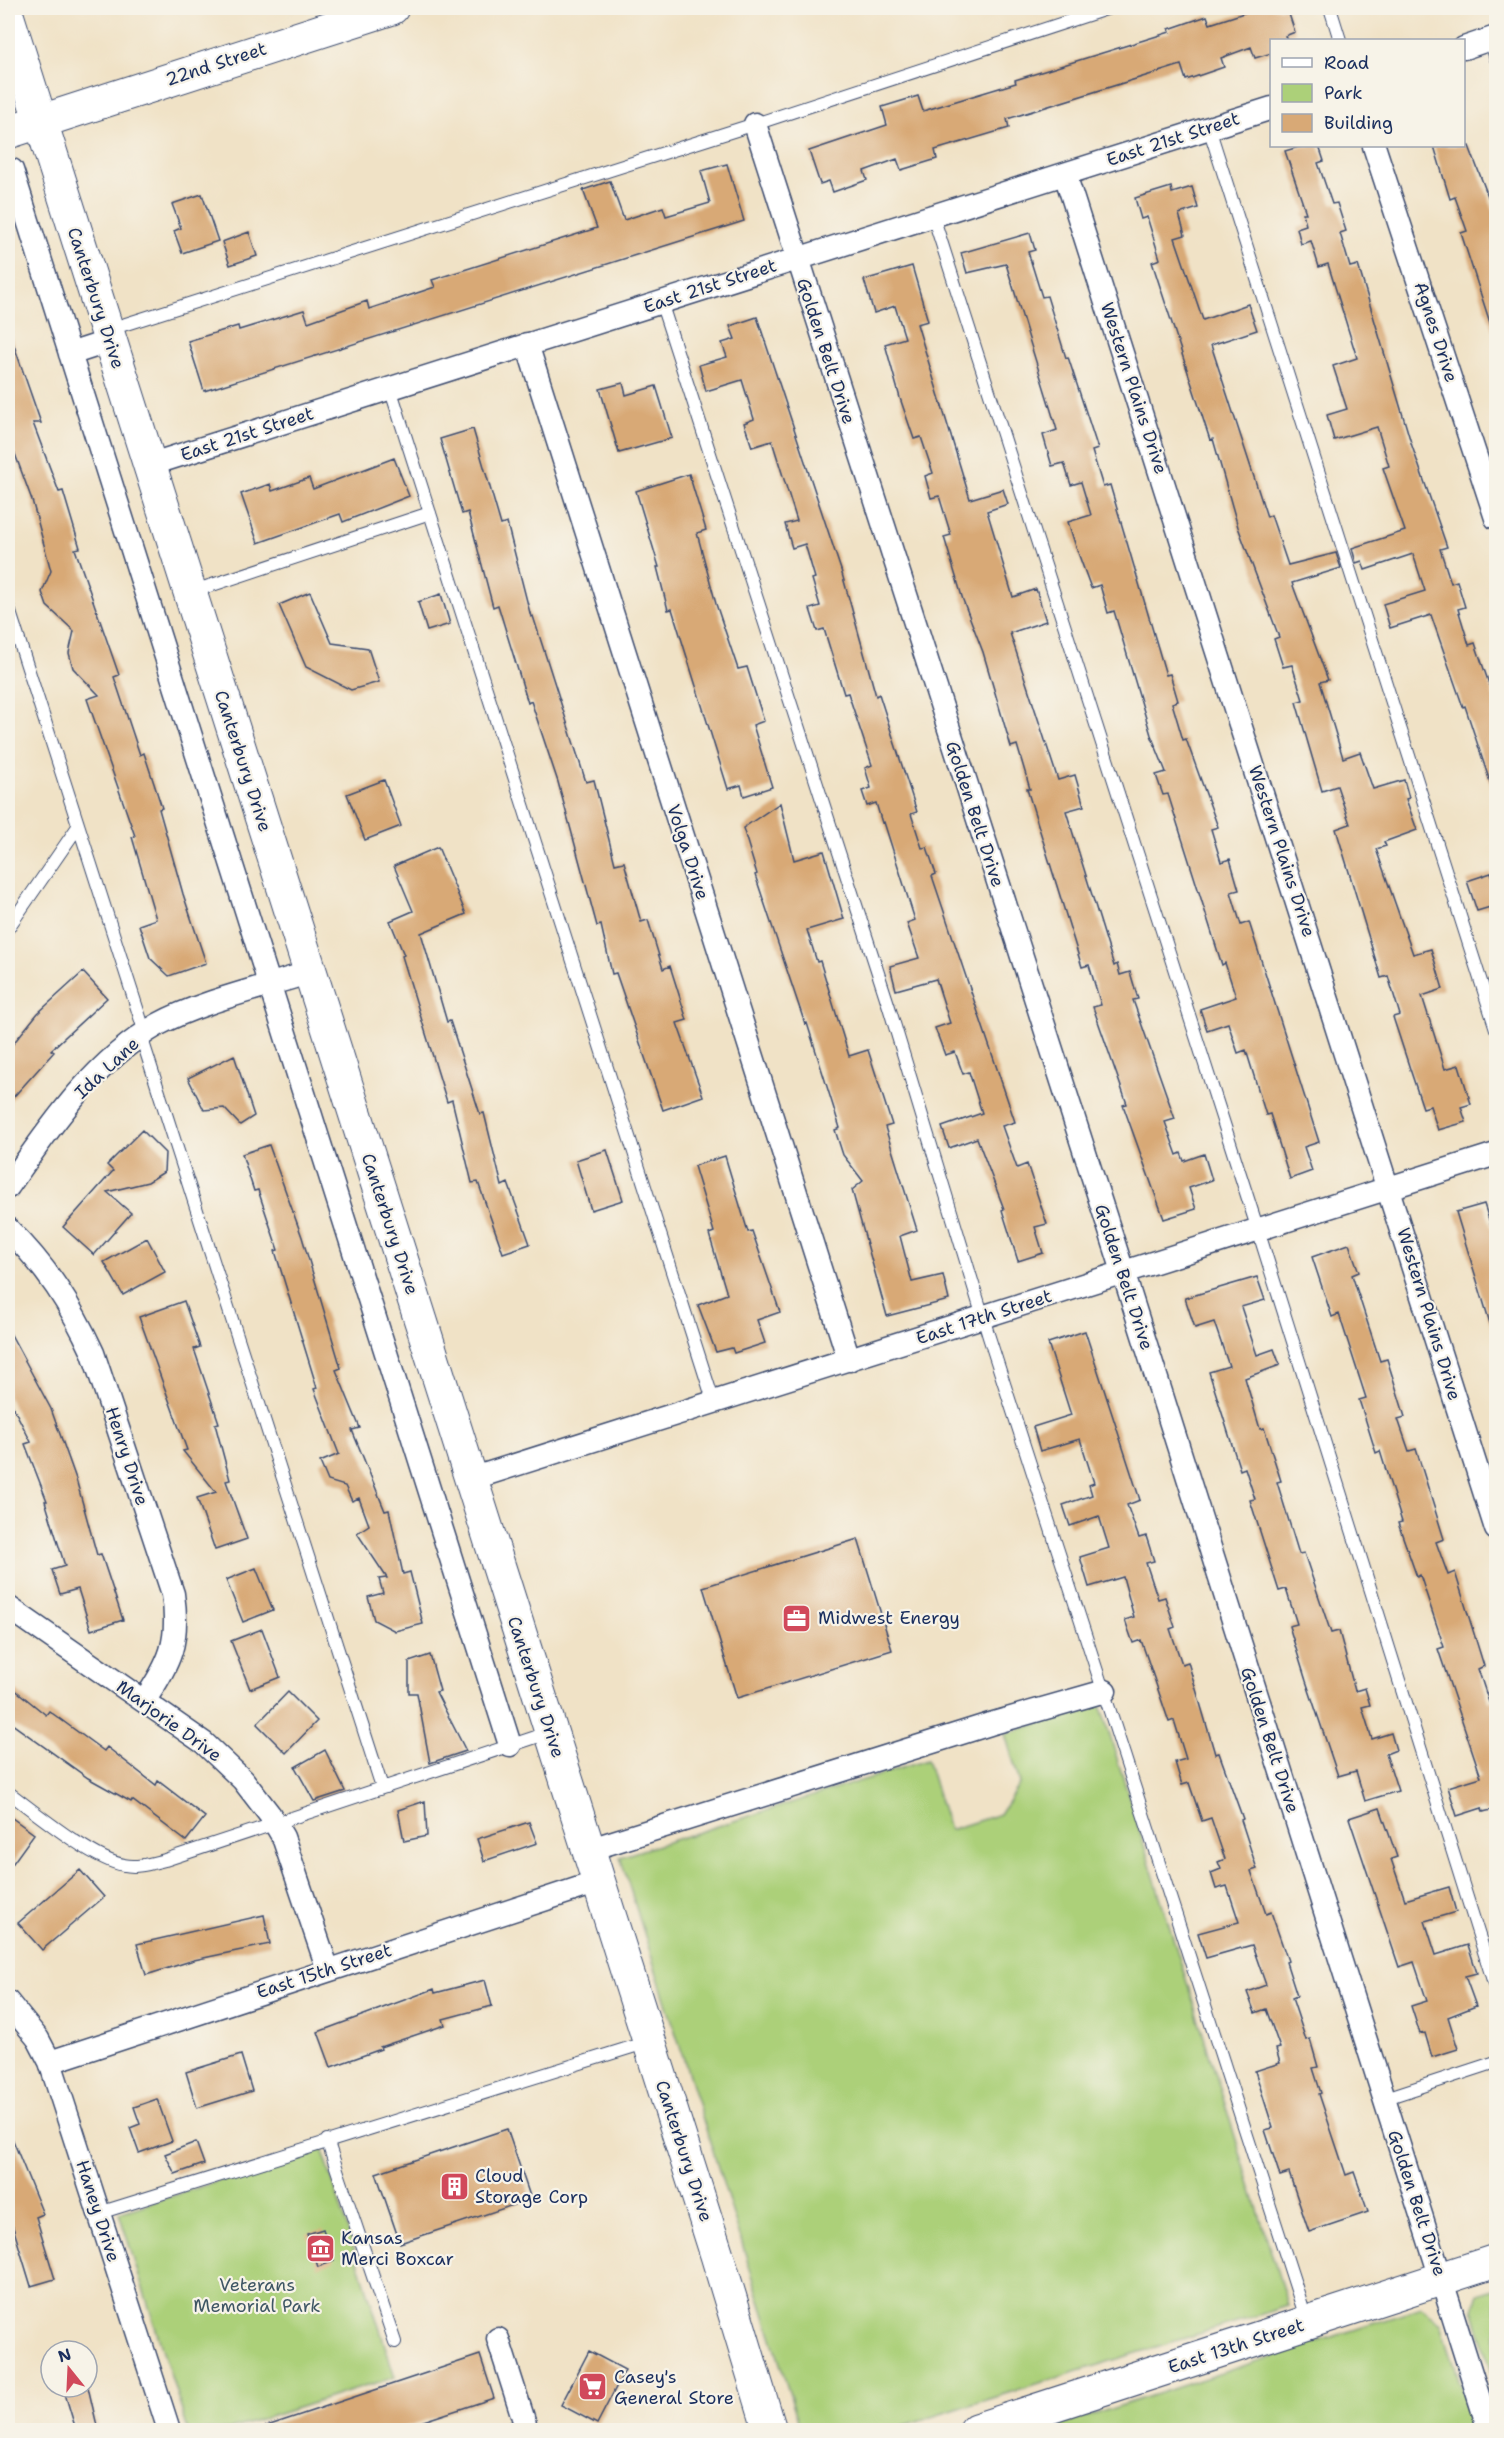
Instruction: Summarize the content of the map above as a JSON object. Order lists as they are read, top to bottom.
{
  "streets": {
    "main road": ["22nd Street", "Canterbury Drive", "East 13th Street"],
    "street": [
      "East 21st Street",
      "Agnes Drive",
      "Golden Belt Drive",
      "Western Plains Drive",
      "Volga Drive",
      "Ida Lane",
      "East 17th Street",
      "Henry Drive",
      "Marjorie Drive",
      "East 15th Street",
      "Haney Drive"
    ]
  },
  "crossings": [
    ["22nd Street", "Canterbury Drive"],
    ["East 21st Street", "Canterbury Drive"],
    ["East 21st Street", "Golden Belt Drive"],
    ["East 21st Street", "Western Plains Drive"],
    ["East 21st Street", "Volga Drive"],
    ["Canterbury Drive", "Ida Lane"],
    ["Canterbury Drive", "East 17th Street"],
    ["Canterbury Drive", "East 15th Street"],
    ["Golden Belt Drive", "East 17th Street"],
    ["Golden Belt Drive", "East 13th Street"],
    ["Western Plains Drive", "East 17th Street"],
    ["Volga Drive", "East 17th Street"],
    ["Henry Drive", "Marjorie Drive"],
    ["Marjorie Drive", "East 15th Street"],
    ["East 15th Street", "Haney Drive"]
  ],
  "parks": ["Veterans Memorial Park"],
  "places": {
    "office": ["Midwest Energy"],
    "building": ["Cloud Storage Corp"],
    "museum": ["Kansas Merci Boxcar"],
    "supermarket": ["Casey's General Store"]
  },
  "legend": ["Road", "Park", "Building"],
  "north": "top"
}
